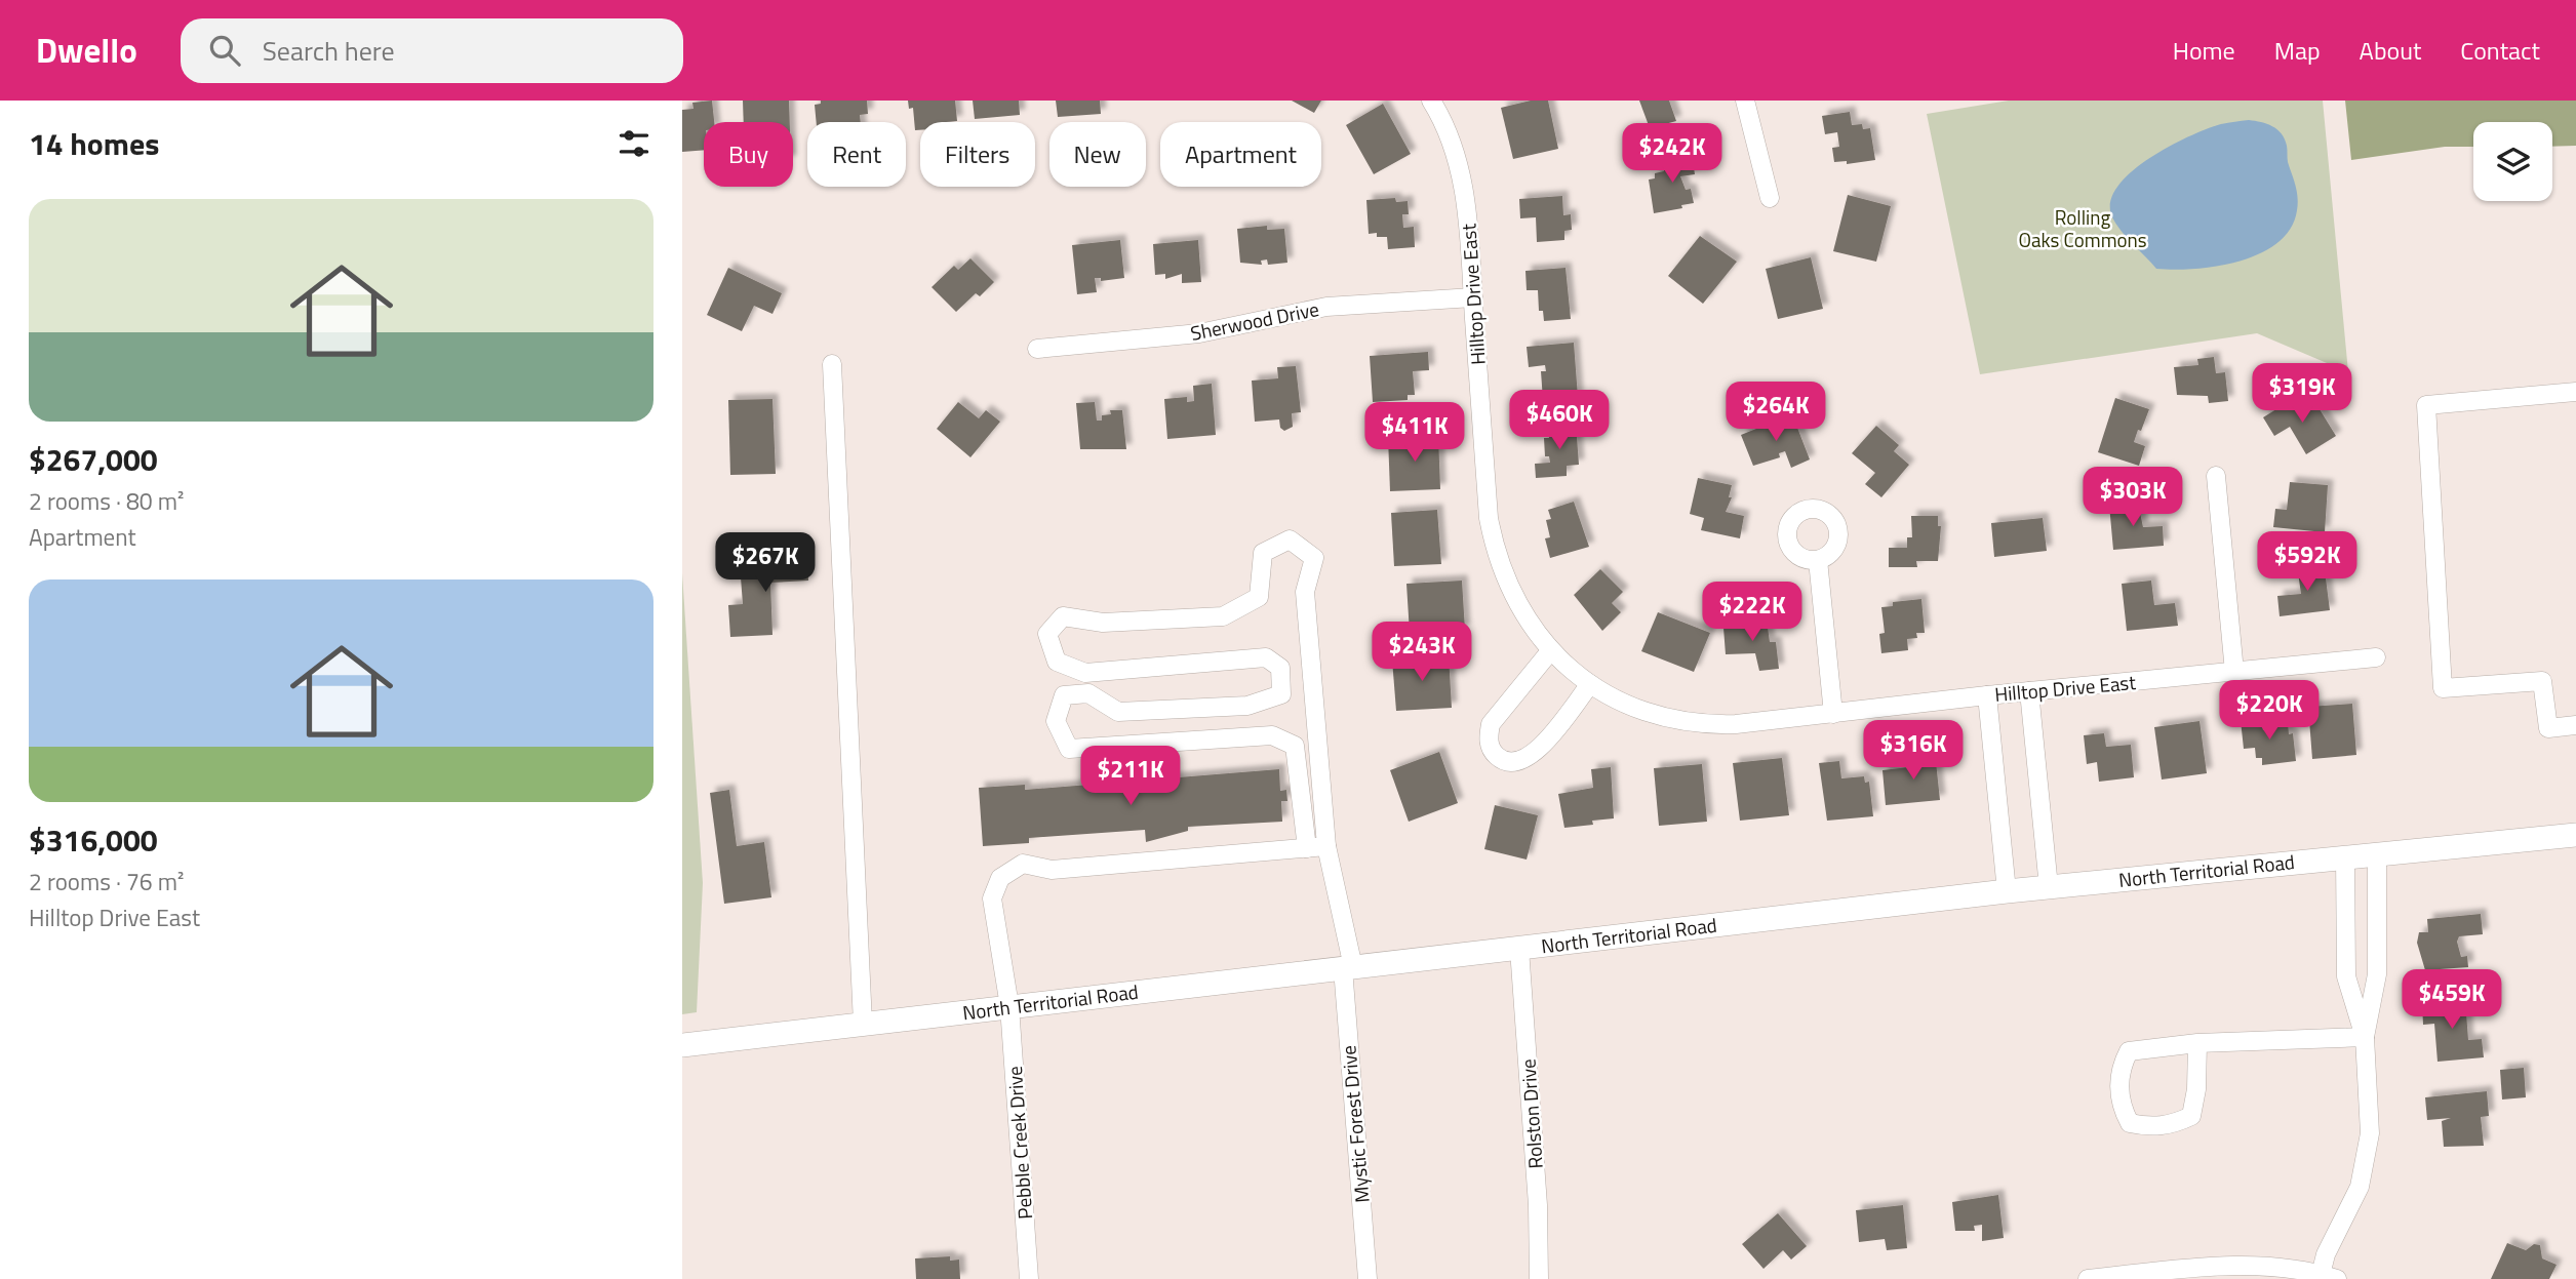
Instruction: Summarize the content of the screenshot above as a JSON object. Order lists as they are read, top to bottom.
{
  "streets": {
    "main road": ["North Territorial Road"],
    "street": [
      "Hilltop Drive East",
      "Sherwood Drive",
      "Rolston Drive",
      "Mystic Forest Drive",
      "Pebble Creek Drive"
    ]
  },
  "crossings": [
    ["Hilltop Drive East", "Sherwood Drive"],
    ["North Territorial Road", "Rolston Drive"],
    ["North Territorial Road", "Mystic Forest Drive"],
    ["North Territorial Road", "Pebble Creek Drive"],
    ["Mystic Forest Drive", "Pebble Creek Drive"]
  ],
  "parks": ["Rolling Oaks Commons"],
  "page": {
    "header": "Dwello",
    "search": "Search here",
    "nav": [
      "Home",
      "Map",
      "About",
      "Contact"
    ],
    "heading": "14 homes",
    "chip": [
      "Buy",
      "Rent",
      "Filters",
      "New",
      "Apartment"
    ],
    "price": [
      "$242K",
      "$319K",
      "$264K",
      "$460K",
      "$411K",
      "$303K",
      "$592K",
      "$267K",
      "$222K",
      "$243K",
      "$220K",
      "$316K",
      "$211K",
      "$459K"
    ],
    "list": [
      {
        "name": "$267,000",
        "note": "2 rooms · 80 m² · Apartment"
      },
      {
        "name": "$316,000",
        "note": "2 rooms · 76 m² · Hilltop Drive East"
      }
    ]
  }
}
